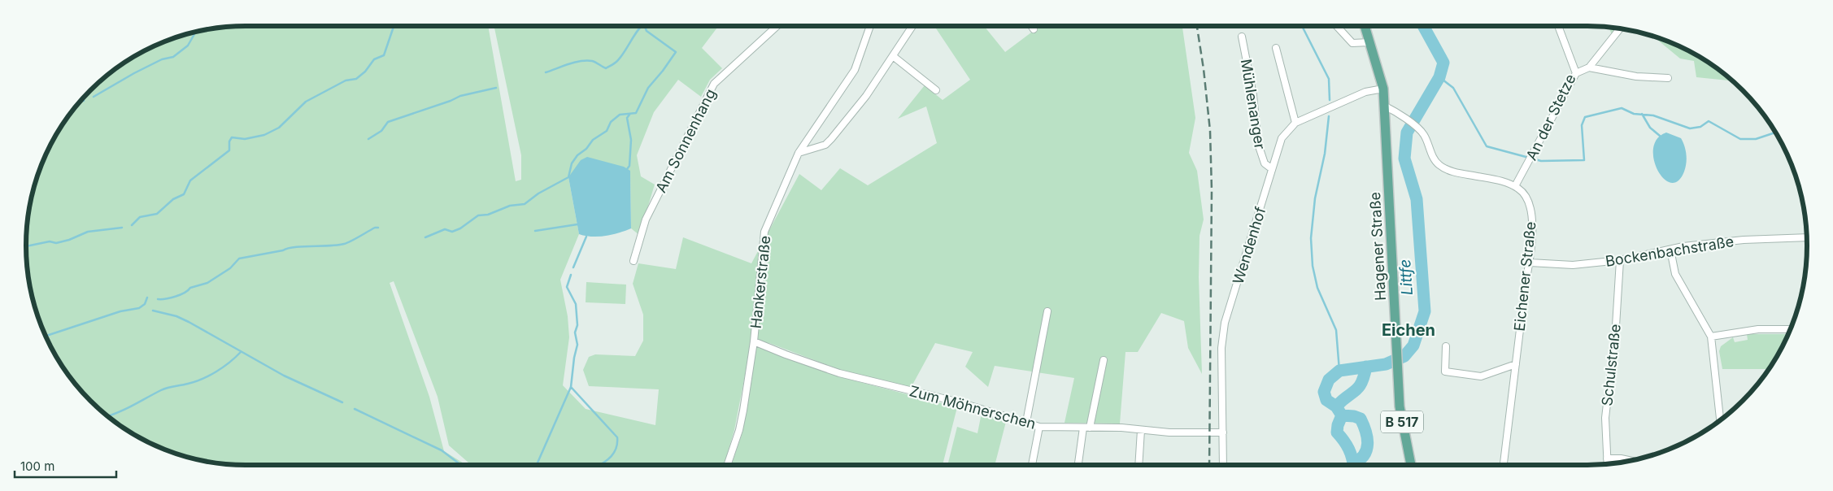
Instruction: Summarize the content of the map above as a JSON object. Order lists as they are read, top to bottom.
{
  "streets": {
    "main road": ["Hagener Straße", "B 517"],
    "street": [
      "Mühlenanger",
      "An der Stetze",
      "Am Sonnenhang",
      "Wendenhof",
      "Bockenbachstraße",
      "Eichener Straße",
      "Hankerstraße",
      "Schulstraße",
      "Zum Möhnerschen"
    ]
  },
  "crossings": [
    ["Mühlenanger", "Wendenhof"],
    ["An der Stetze", "Eichener Straße"],
    ["Wendenhof", "Hagener Straße"],
    ["Wendenhof", "Zum Möhnerschen"],
    ["Hagener Straße", "Eichener Straße"],
    ["Bockenbachstraße", "Eichener Straße"],
    ["Bockenbachstraße", "Schulstraße"],
    ["Hankerstraße", "Zum Möhnerschen"]
  ],
  "districts": ["Eichen"],
  "water": ["Littfe"],
  "scale_bar": "100 m"
}
